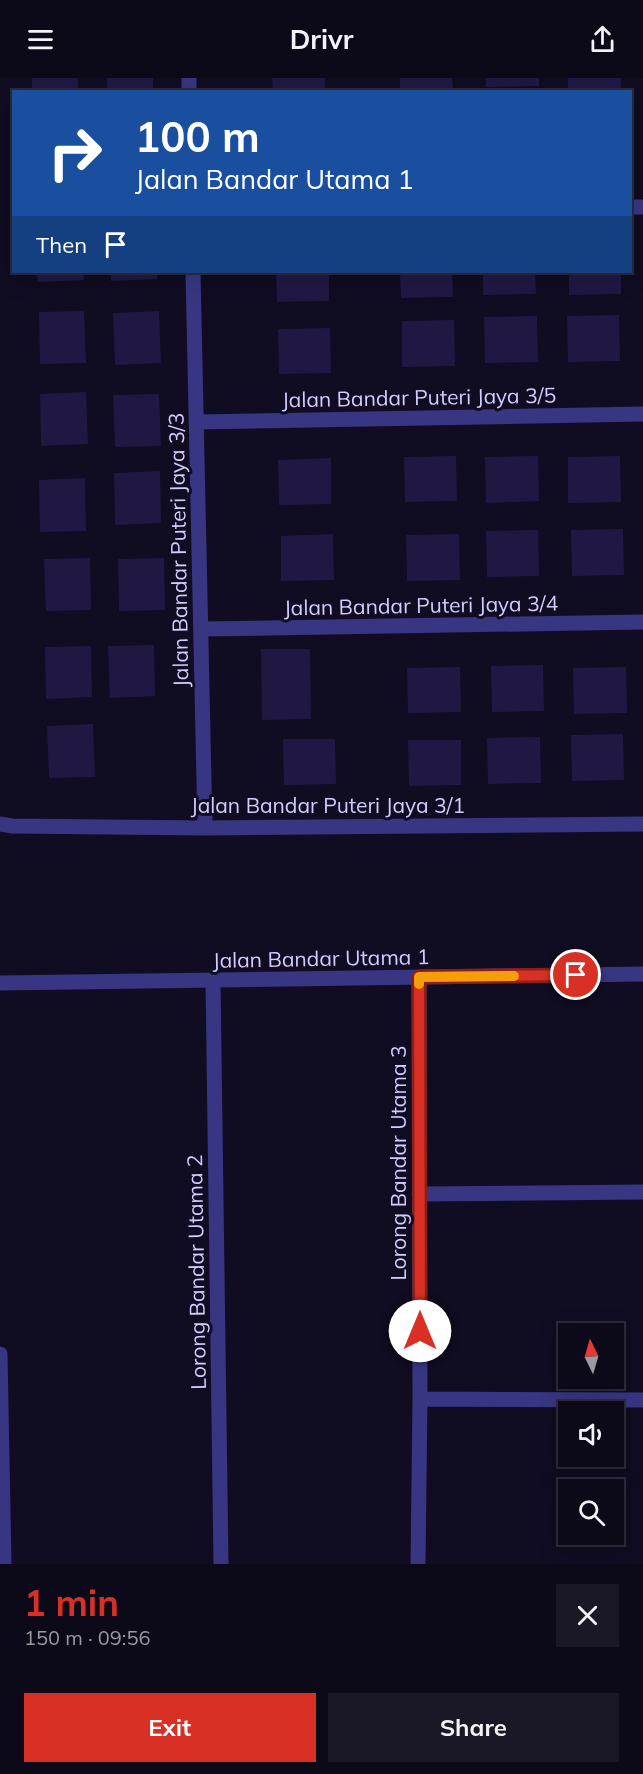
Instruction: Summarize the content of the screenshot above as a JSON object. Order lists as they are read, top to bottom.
{
  "streets": {
    "street": [
      "Jalan Bandar Puteri Jaya 3/5",
      "Jalan Bandar Puteri Jaya 3/3",
      "Jalan Bandar Puteri Jaya 3/4",
      "Jalan Bandar Puteri Jaya 3/1",
      "Jalan Bandar Utama 1",
      "Lorong Bandar Utama 3",
      "Lorong Bandar Utama 2"
    ]
  },
  "crossings": [
    ["Jalan Bandar Puteri Jaya 3/5", "Jalan Bandar Puteri Jaya 3/3"],
    ["Jalan Bandar Puteri Jaya 3/3", "Jalan Bandar Puteri Jaya 3/4"],
    ["Jalan Bandar Puteri Jaya 3/3", "Jalan Bandar Puteri Jaya 3/1"],
    ["Jalan Bandar Utama 1", "Lorong Bandar Utama 3"],
    ["Jalan Bandar Utama 1", "Lorong Bandar Utama 2"]
  ],
  "north": "top",
  "page": {
    "header": "Drivr",
    "turn": ["100 m", "Jalan Bandar Utama 1"],
    "then": "Then",
    "heading": ["1 min", "150 m · 09:56"],
    "buttons": ["Exit", "Share"]
  }
}
